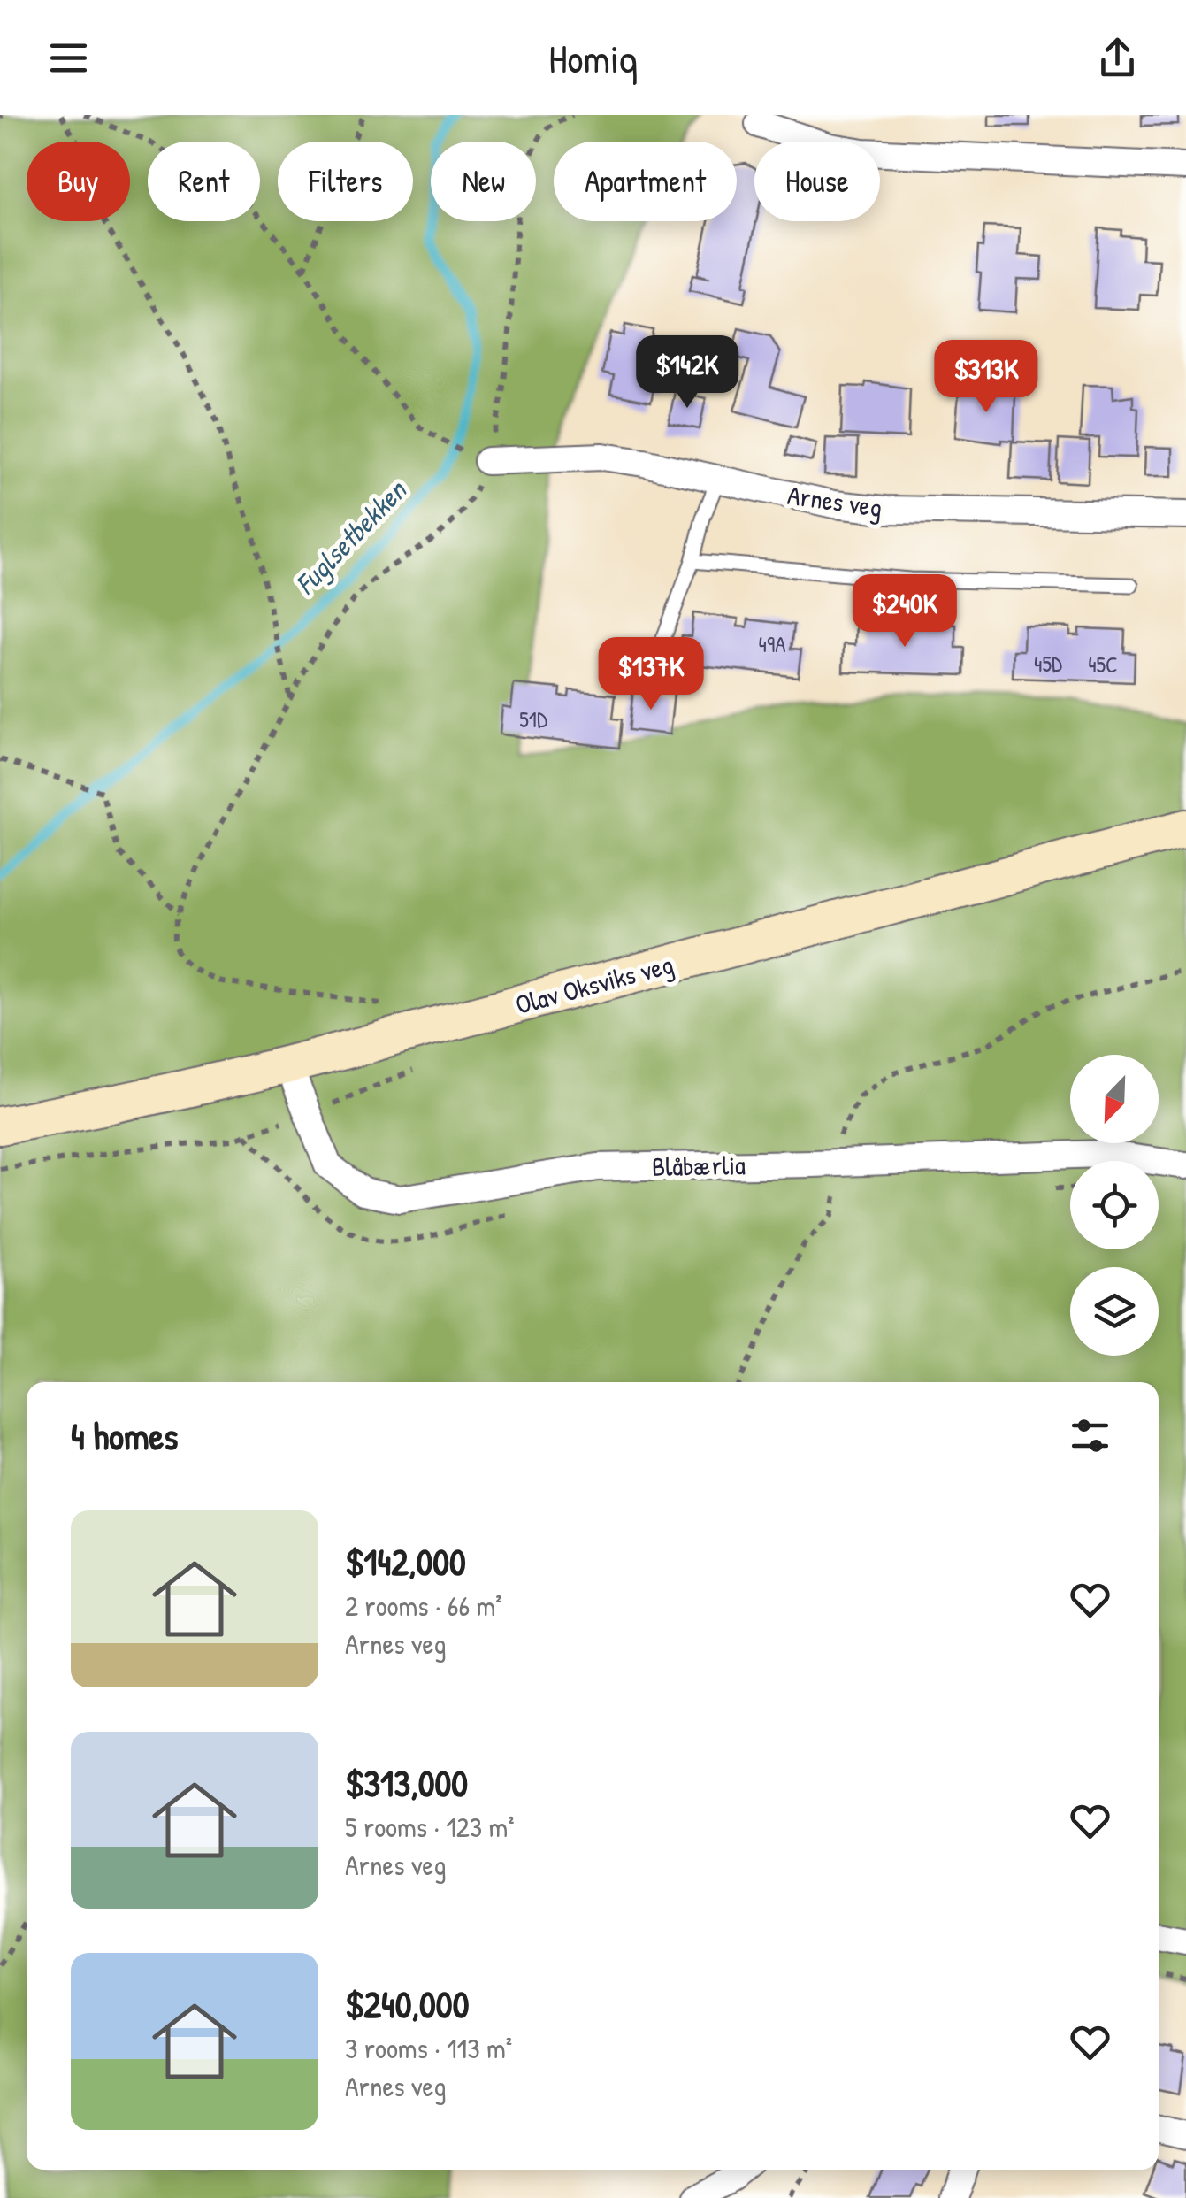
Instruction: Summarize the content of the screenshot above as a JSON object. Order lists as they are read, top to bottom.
{
  "streets": {
    "street": ["Arnes veg", "Olav Oksviks veg", "Blåbærlia"]
  },
  "crossings": [
    ["Olav Oksviks veg", "Blåbærlia"]
  ],
  "water": ["Fuglsetbekken"],
  "house_numbers": [
    "49A",
    "45D",
    "45C",
    "51D"
  ],
  "north": "bottom left",
  "page": {
    "header": "Homiq",
    "chip": [
      "Buy",
      "Rent",
      "Filters",
      "New",
      "Apartment",
      "House"
    ],
    "price": [
      "$142K",
      "$313K",
      "$240K",
      "$137K"
    ],
    "heading": "4 homes",
    "list": [
      {
        "name": "$142,000",
        "note": "2 rooms · 66 m² · Arnes veg"
      },
      {
        "name": "$313,000",
        "note": "5 rooms · 123 m² · Arnes veg"
      },
      {
        "name": "$240,000",
        "note": "3 rooms · 113 m² · Arnes veg"
      }
    ]
  }
}
